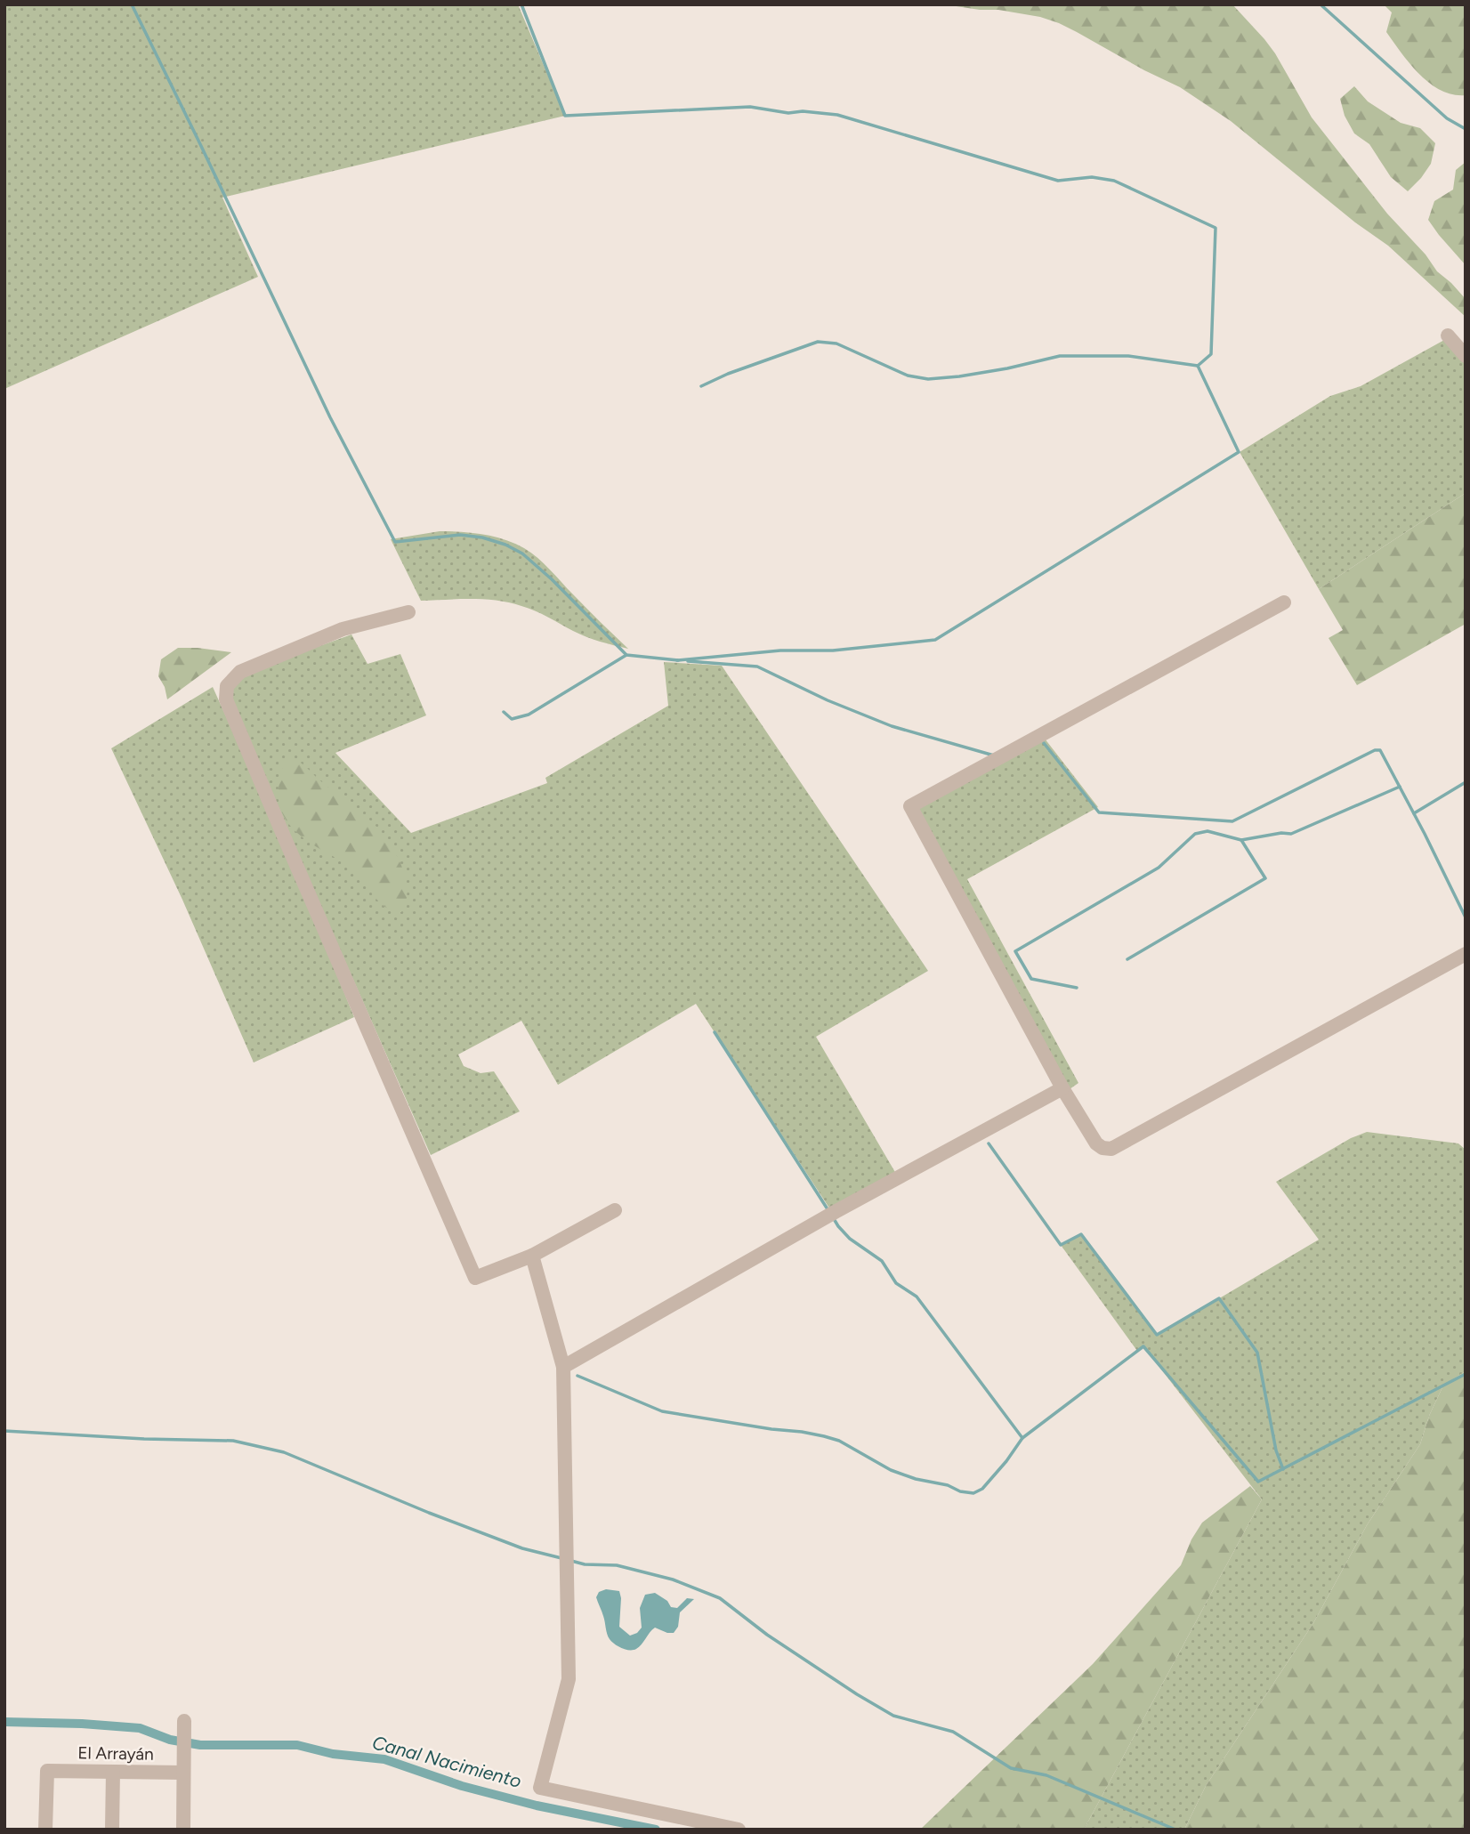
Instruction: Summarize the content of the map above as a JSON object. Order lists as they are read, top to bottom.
{
  "streets": {
    "street": ["El Arrayán"]
  },
  "water": ["Canal Nacimiento"]
}
